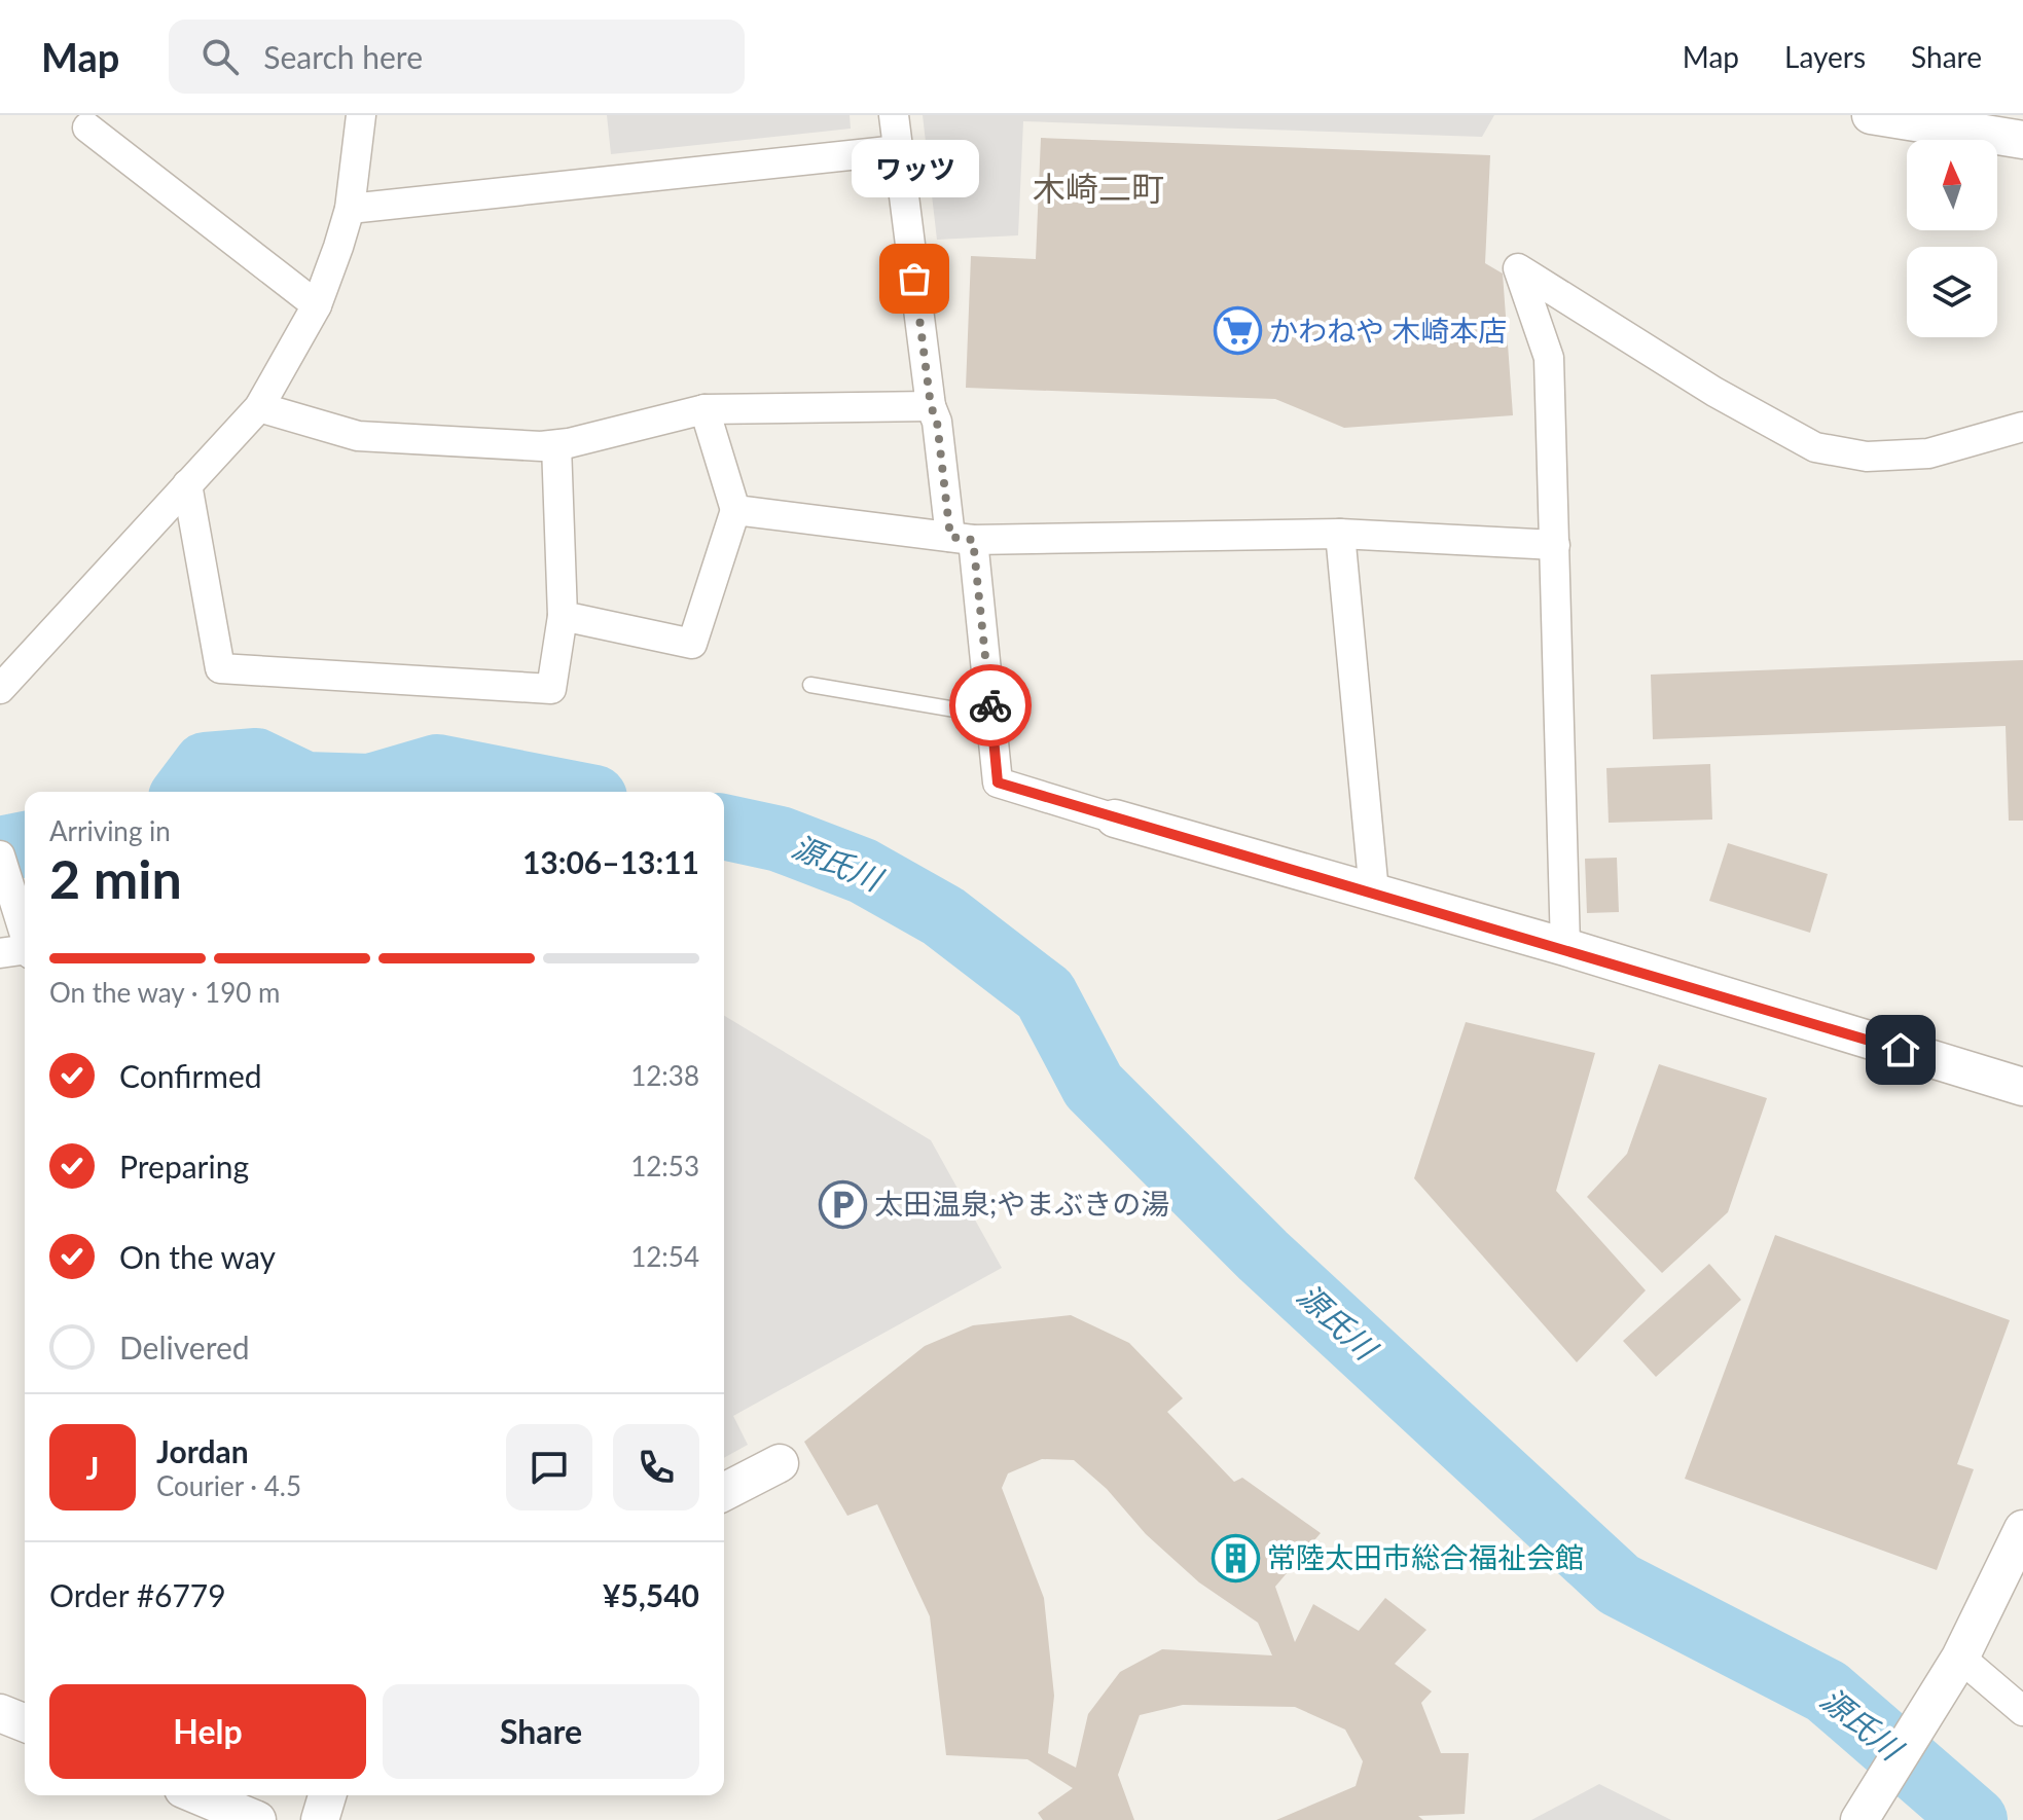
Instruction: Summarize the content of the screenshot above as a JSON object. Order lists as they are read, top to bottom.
{
  "districts": ["木崎二町"],
  "water": ["源氏川"],
  "places": {
    "other": ["ワッツ"],
    "supermarket": ["かわねや 木崎本店"],
    "parking": ["太田温泉;やまぶきの湯"],
    "building": ["常陸太田市総合福祉会館"]
  },
  "north": "top",
  "page": {
    "header": "Map",
    "search": "Search here",
    "nav": ["Map", "Layers", "Share"],
    "bubble": "ワッツ",
    "heading": ["2 min", "Arriving in", "13:06–13:11"],
    "panel": [
      "Jordan",
      "Courier · 4.5",
      "Order #6779",
      "¥5,540"
    ],
    "bar": "On the way · 190 m",
    "list": [
      ["Confirmed", "12:38"],
      ["Preparing", "12:53"],
      ["On the way", "12:54"],
      "Delivered"
    ],
    "round": "J",
    "buttons": ["Help", "Share"]
  }
}
